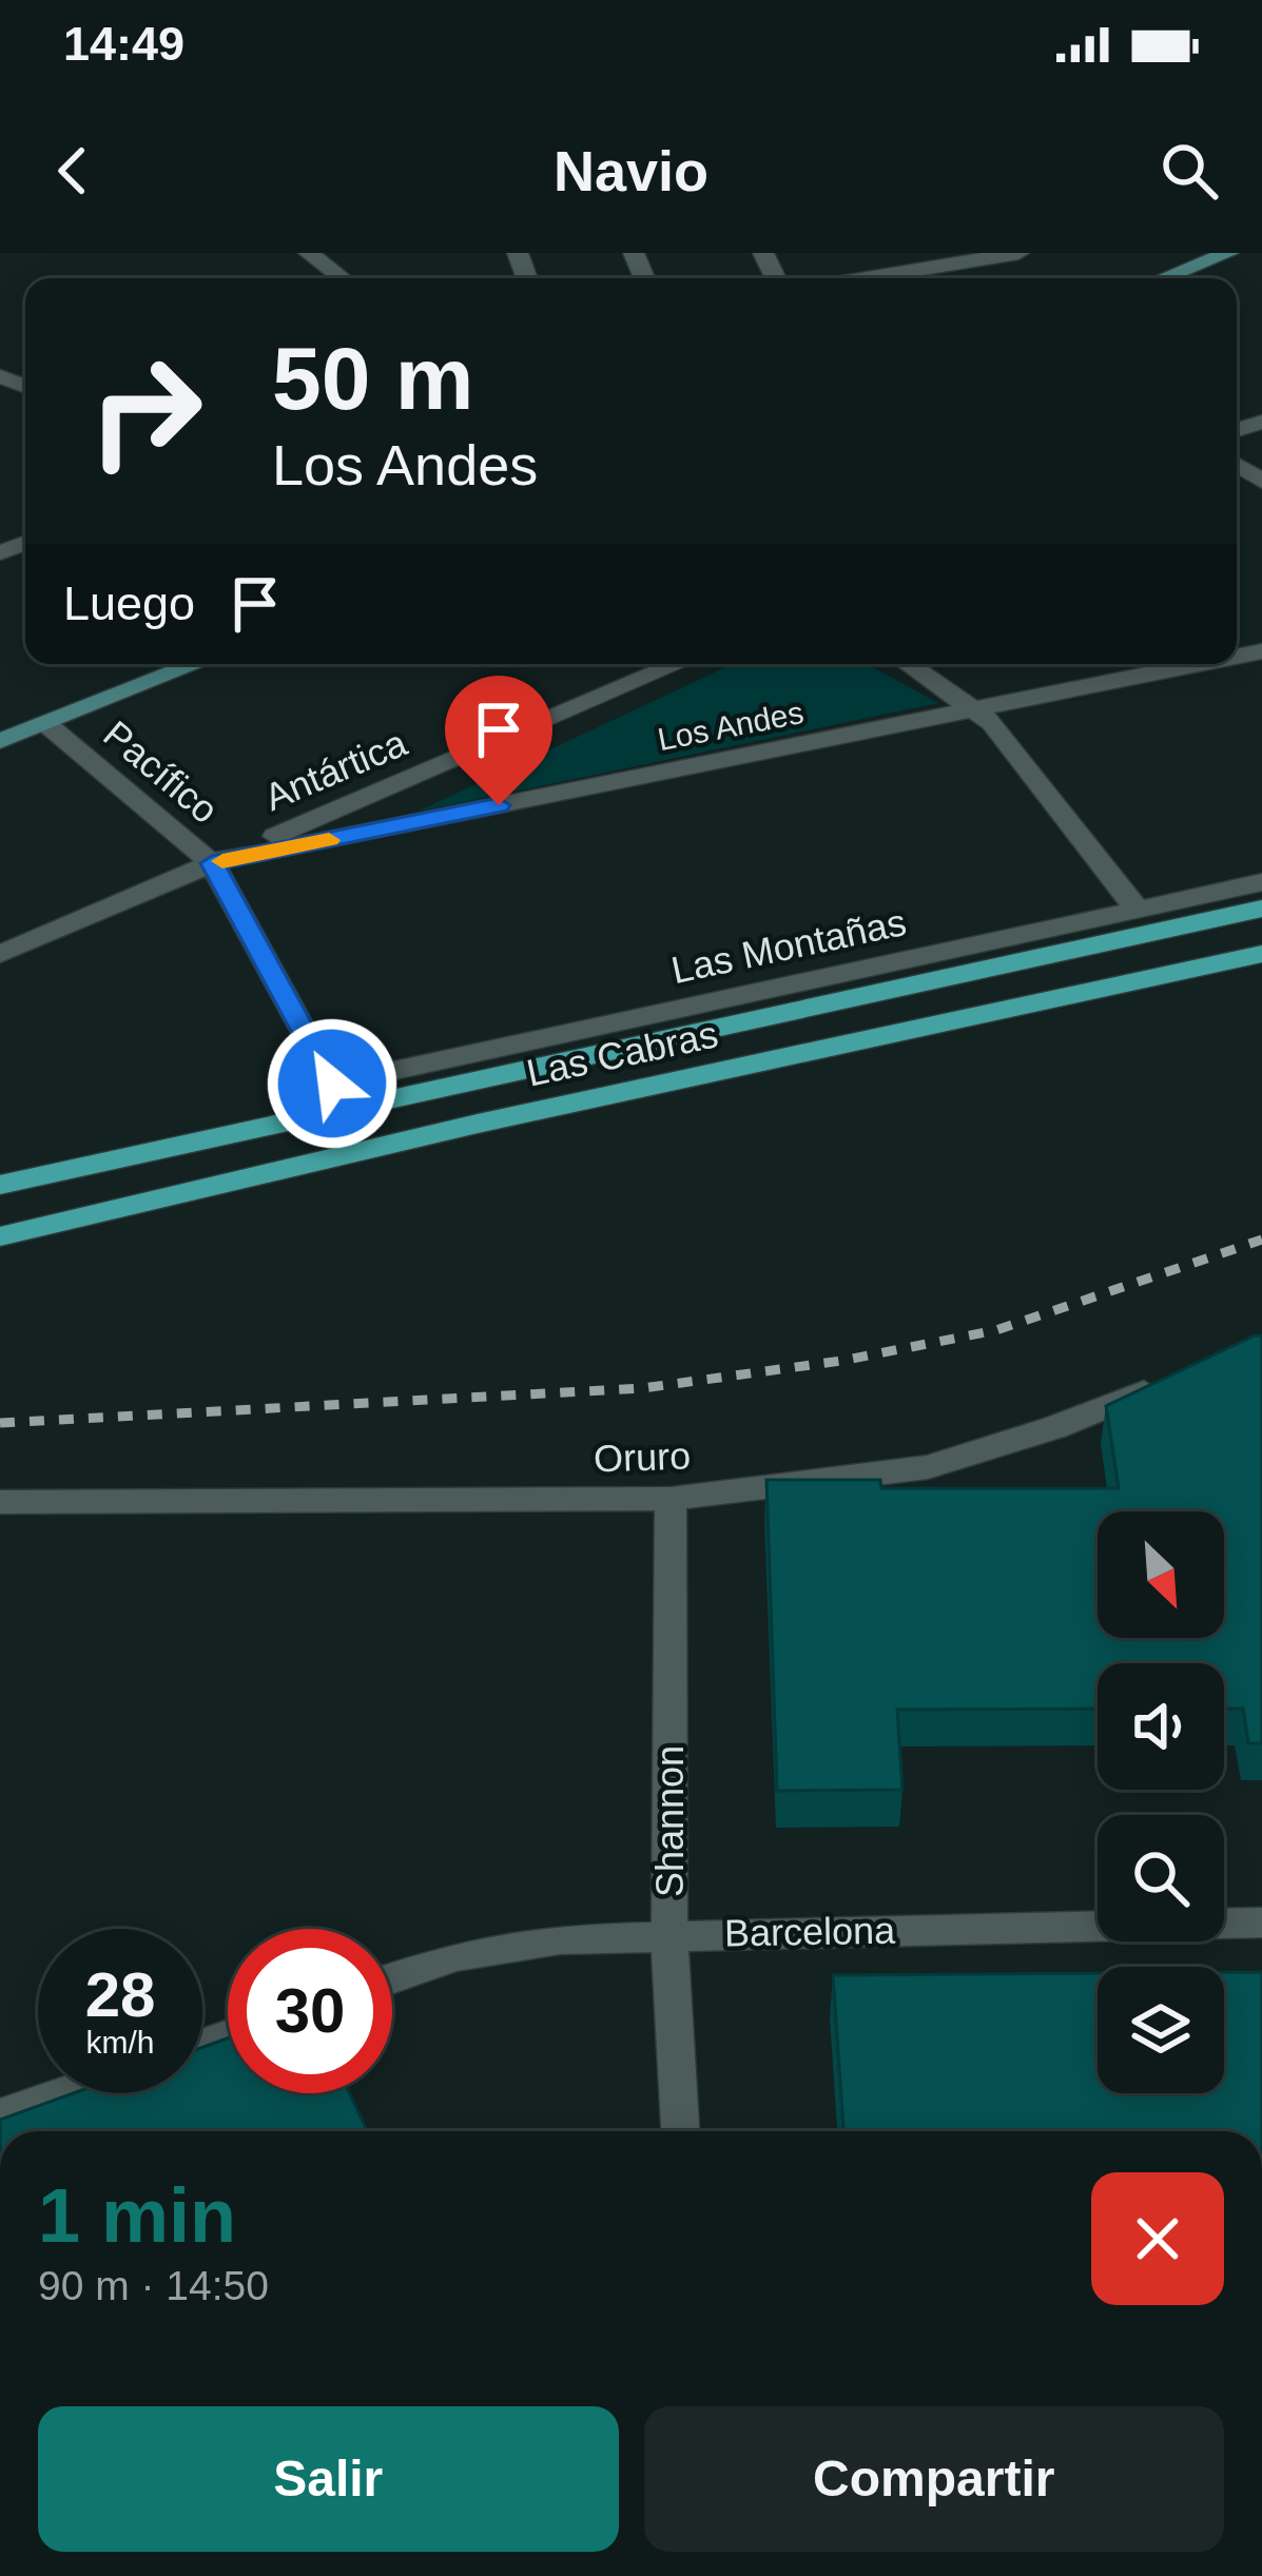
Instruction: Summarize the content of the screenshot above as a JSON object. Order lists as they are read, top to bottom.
{
  "streets": {
    "main road": ["Las Cabras"],
    "street": [
      "Los Andes",
      "Antártica",
      "Pacífico",
      "Las Montañas",
      "Oruro",
      "Shannon",
      "Barcelona"
    ]
  },
  "crossings": [
    ["Los Andes", "Antártica"],
    ["Los Andes", "Pacífico"],
    ["Antártica", "Pacífico"],
    ["Pacífico", "Las Montañas"],
    ["Oruro", "Shannon"],
    ["Shannon", "Barcelona"]
  ],
  "north": "bottom right",
  "page": {
    "status": "14:49",
    "header": "Navio",
    "turn": ["50 m", "Los Andes"],
    "then": "Luego",
    "speed": "28 km/h",
    "limit": "30",
    "heading": ["1 min", "90 m · 14:50"],
    "buttons": ["Salir", "Compartir"]
  }
}
